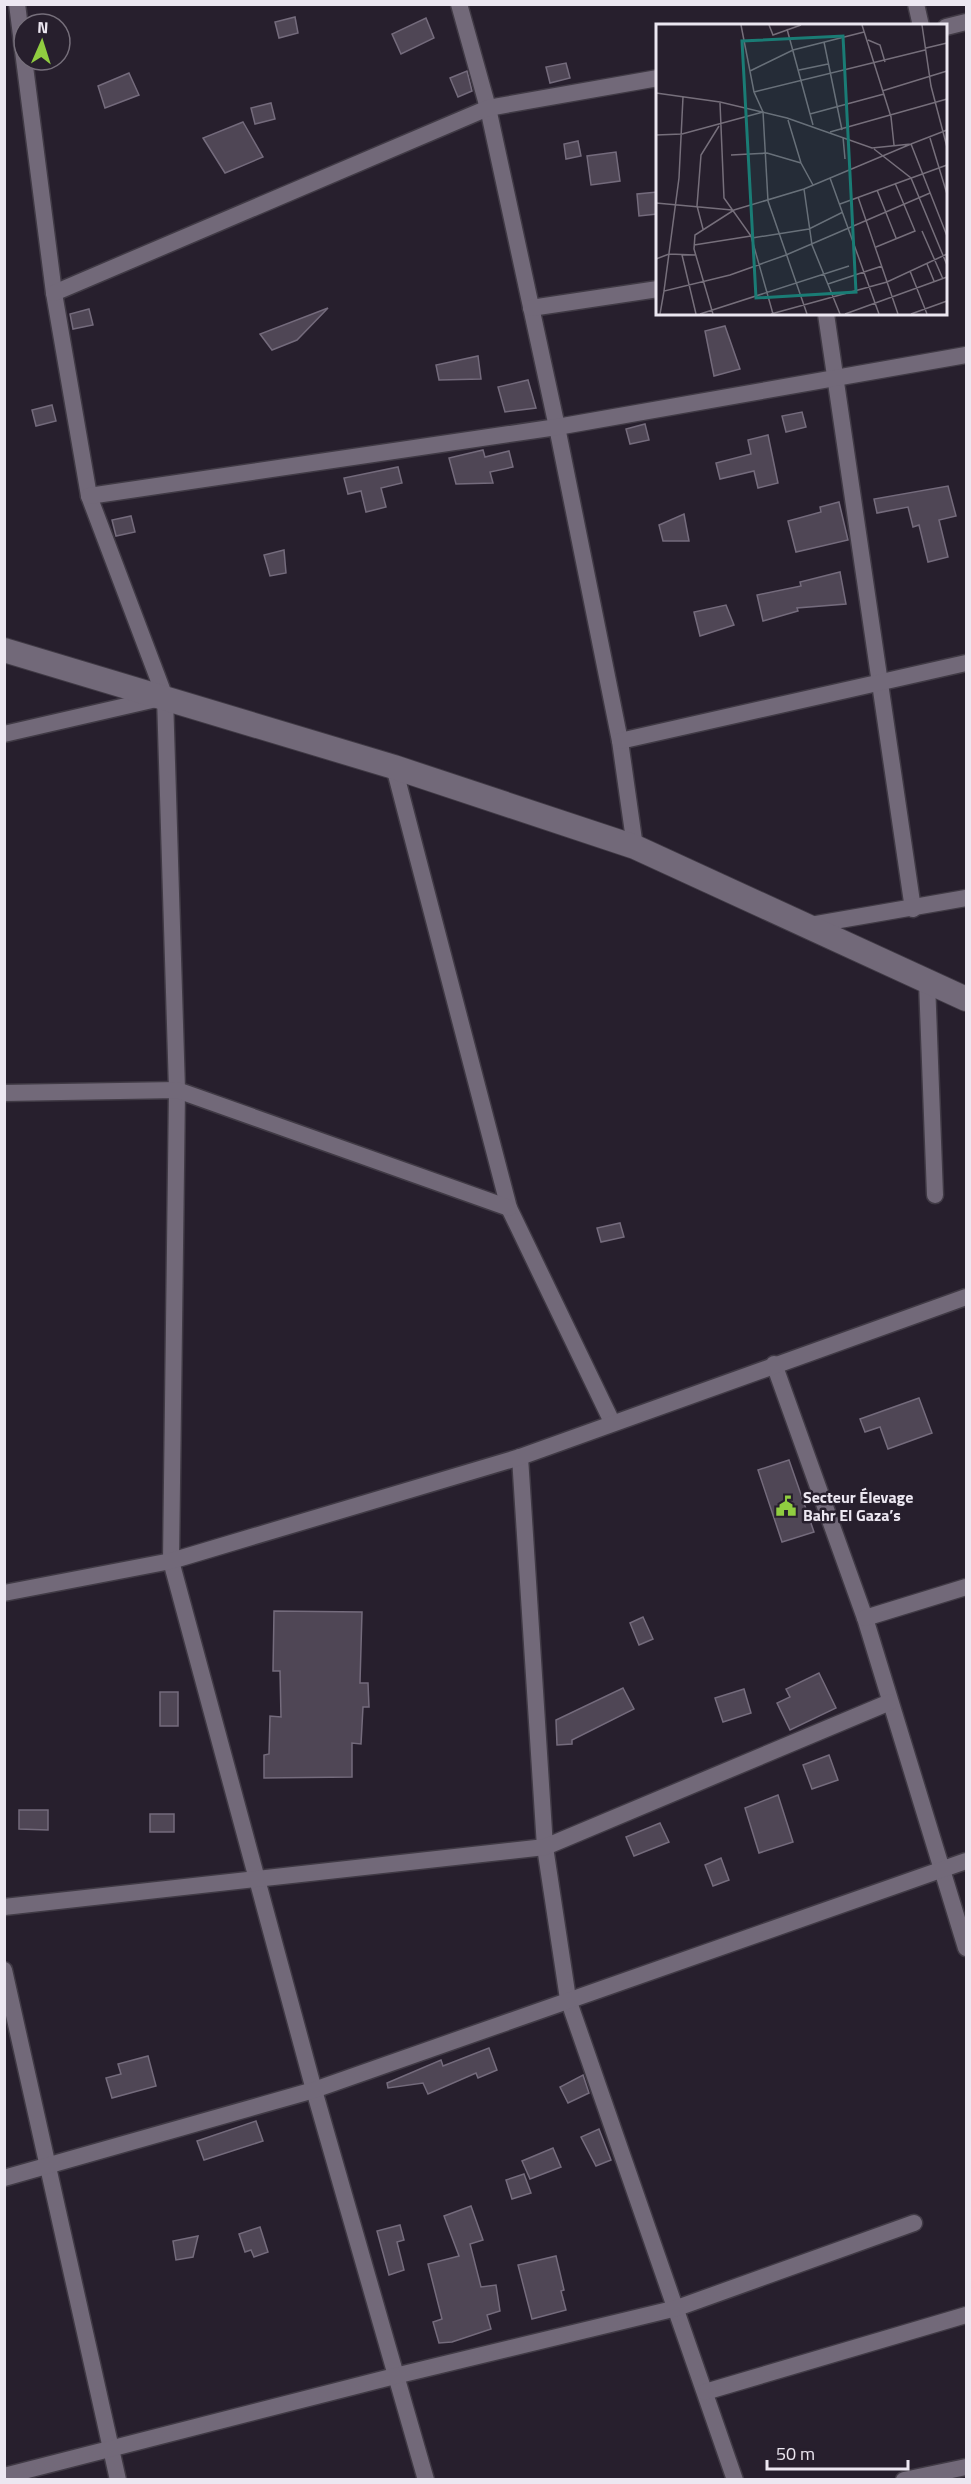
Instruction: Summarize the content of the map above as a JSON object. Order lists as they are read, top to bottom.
{
  "places": {
    "public building": ["Secteur Élevage Bahr El Gaza’s"]
  },
  "scale_bar": "50 m",
  "north": "top"
}
